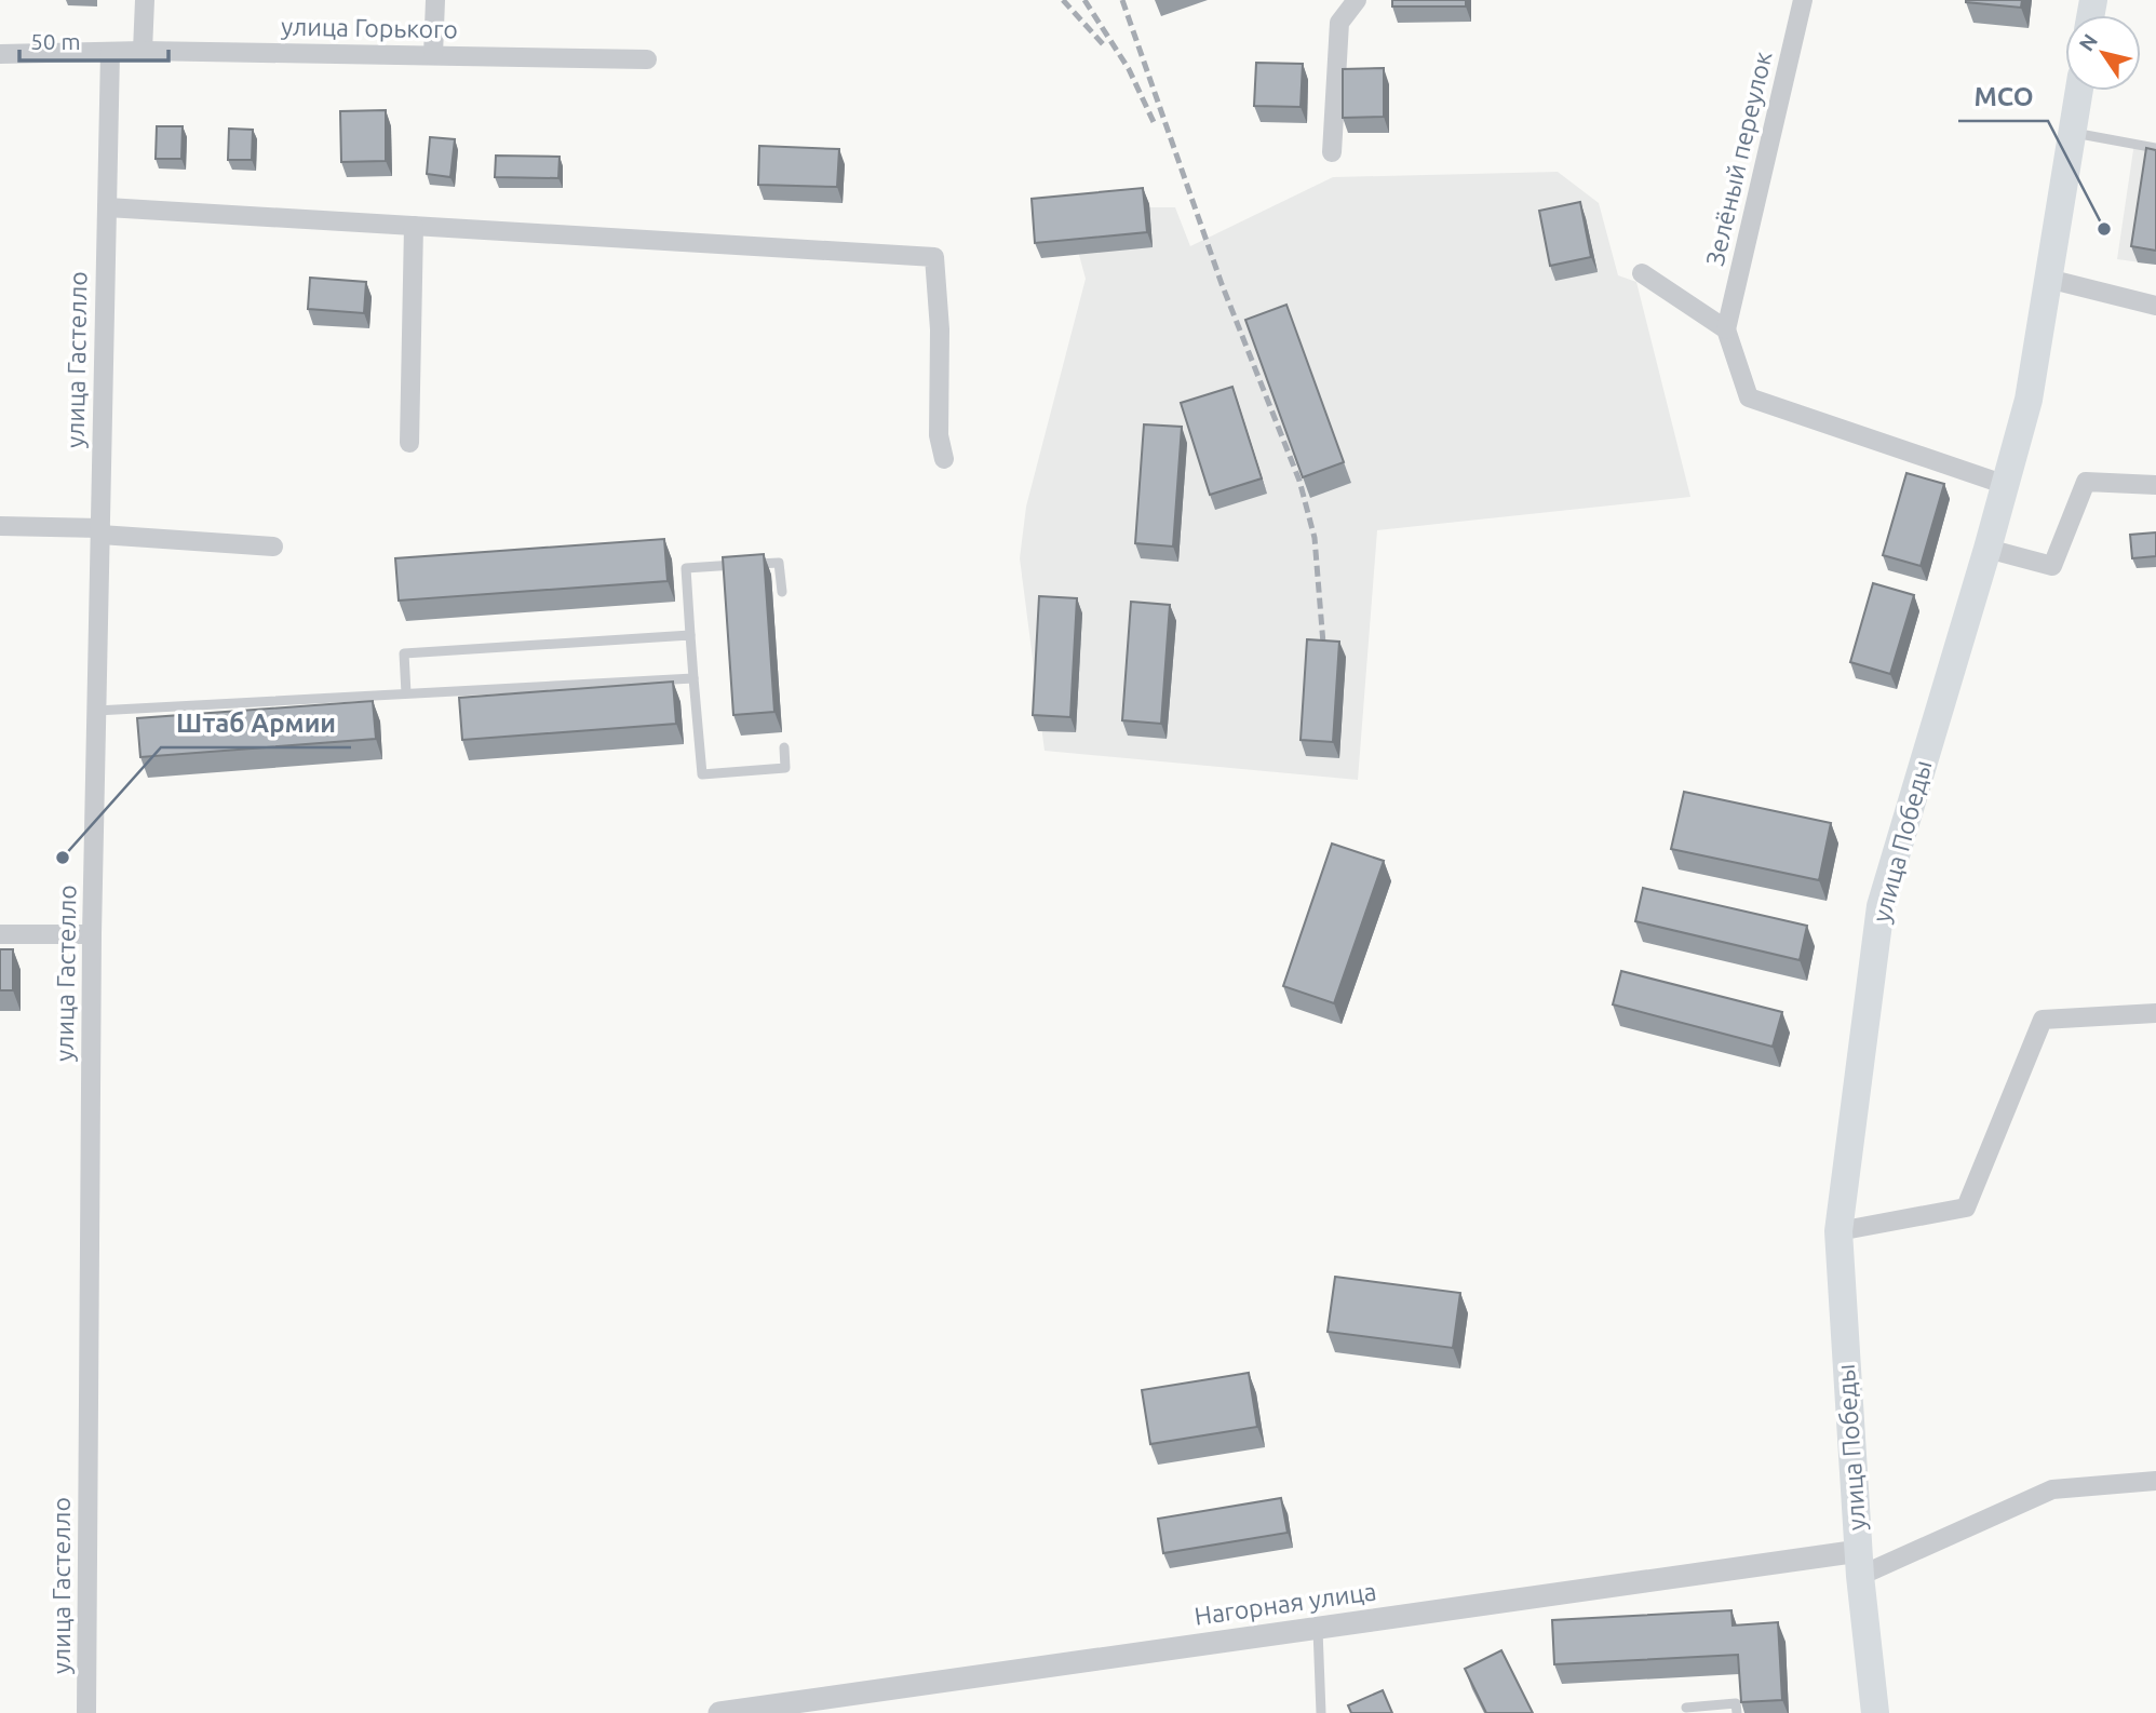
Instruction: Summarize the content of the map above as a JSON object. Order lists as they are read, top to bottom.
{
  "streets": {
    "main road": ["улица Победы"],
    "street": [
      "улица Горького",
      "Зелёный переулок",
      "улица Гастелло",
      "Нагорная улица"
    ]
  },
  "crossings": [
    ["улица Горького", "улица Гастелло"],
    ["улица Победы", "Нагорная улица"]
  ],
  "places": ["МСО", "Штаб Армии"],
  "scale_bar": "50 m",
  "north": "top left"
}
